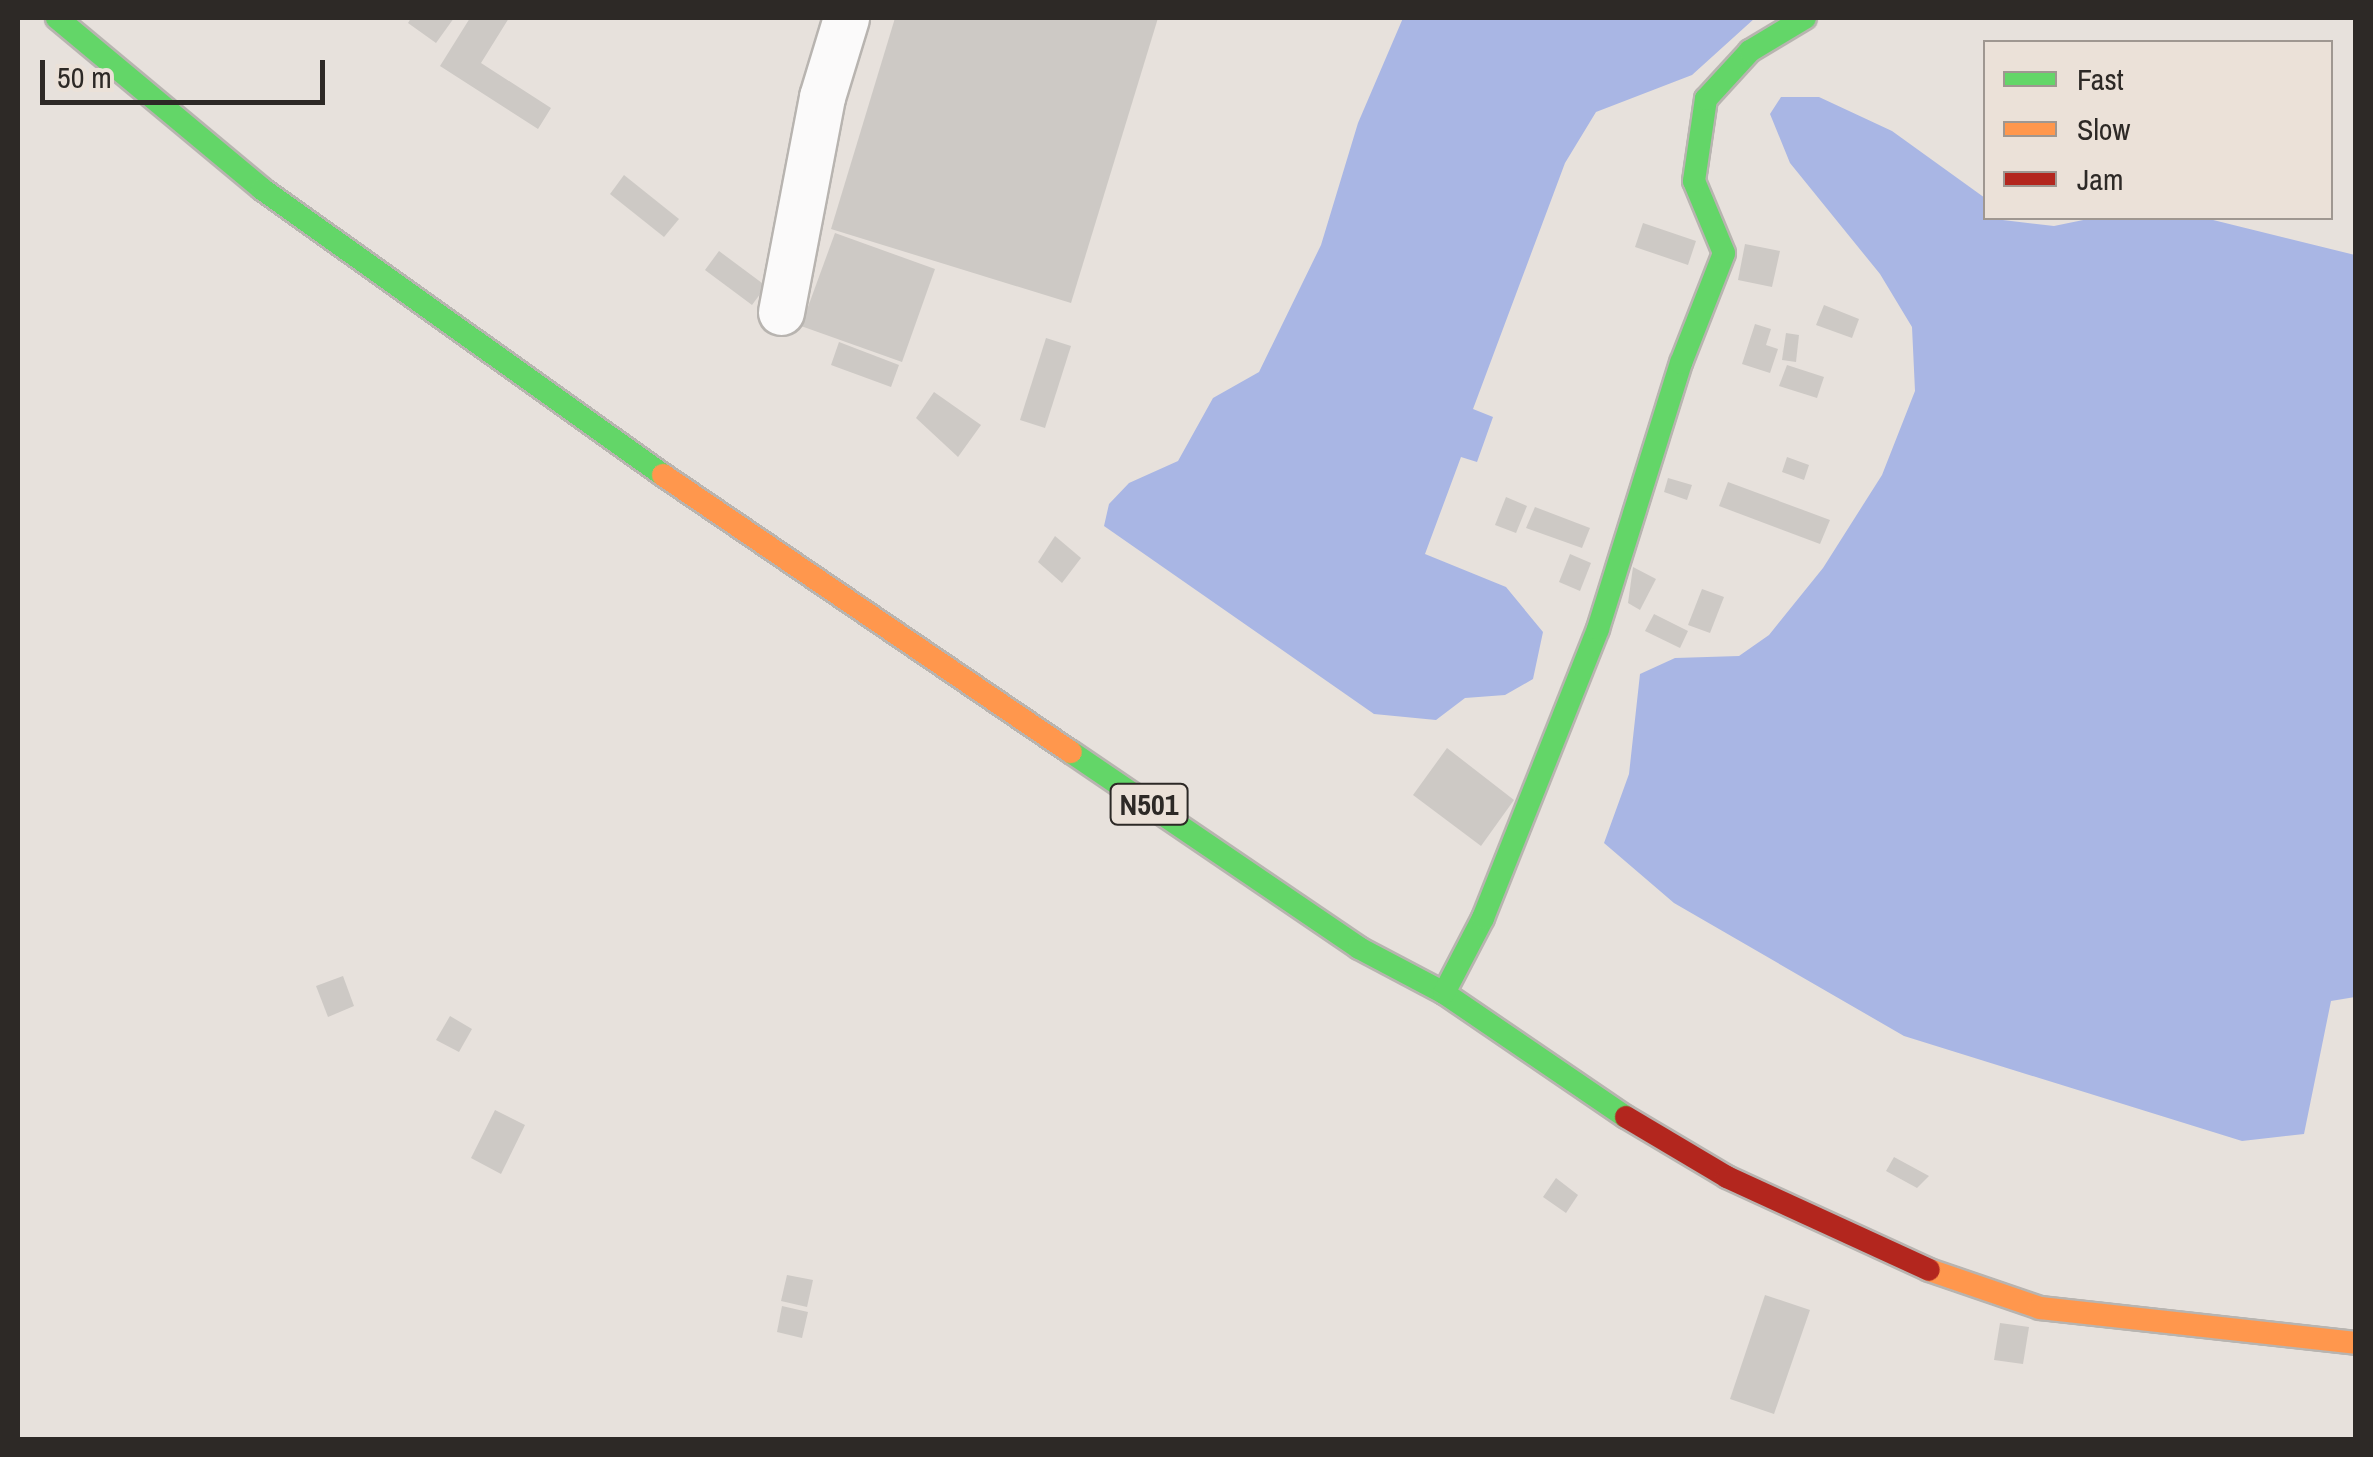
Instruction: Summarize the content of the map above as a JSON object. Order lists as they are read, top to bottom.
{
  "streets": {
    "main road": ["N501"]
  },
  "legend": ["Fast", "Slow", "Jam"],
  "scale_bar": "50 m"
}
